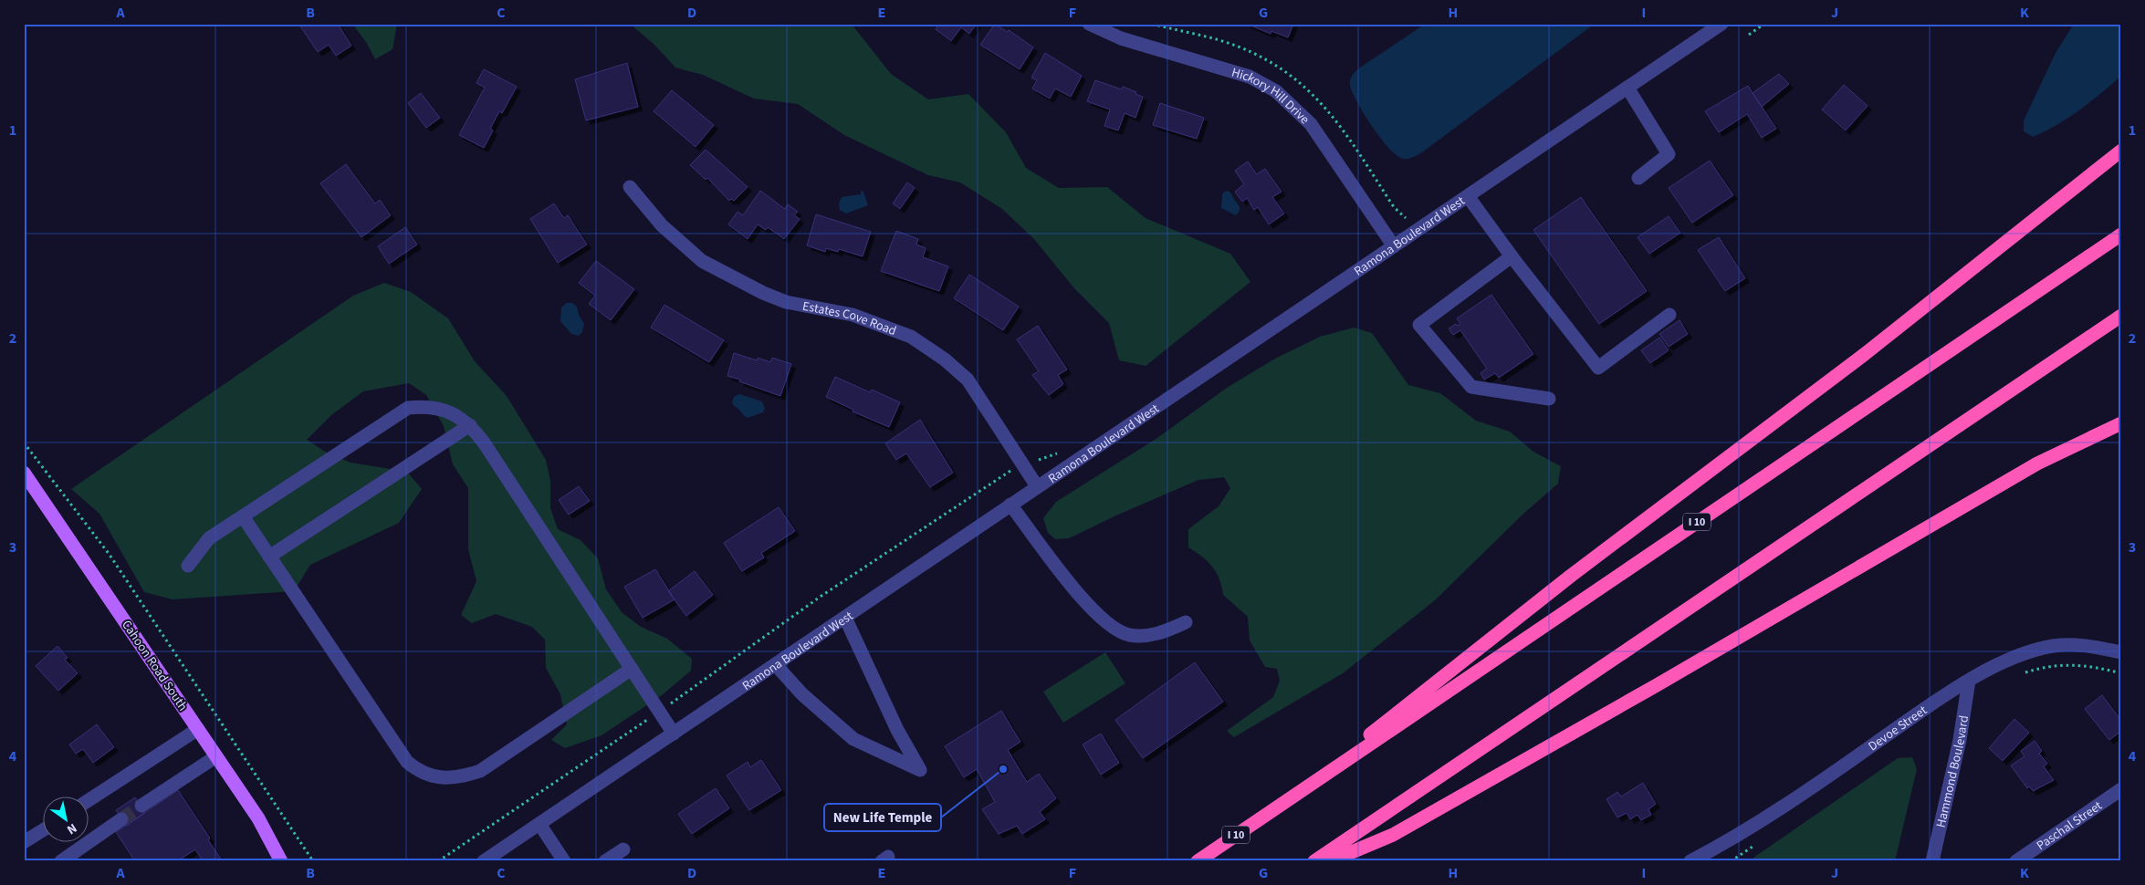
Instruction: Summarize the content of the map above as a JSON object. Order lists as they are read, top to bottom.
{
  "streets": {
    "highway": ["I 10"],
    "main road": ["Cahoon Road South"],
    "street": [
      "Hickory Hill Drive",
      "Ramona Boulevard West",
      "Estates Cove Road",
      "Devoe Street",
      "Hammond Boulevard",
      "Paschal Street"
    ]
  },
  "crossings": [
    ["Hickory Hill Drive", "Ramona Boulevard West"],
    ["Ramona Boulevard West", "Estates Cove Road"],
    ["Devoe Street", "Hammond Boulevard"]
  ],
  "places": ["New Life Temple"],
  "north": "bottom right",
  "grid": {
    "columns": [
      "A",
      "B",
      "C",
      "D",
      "E",
      "F",
      "G",
      "H",
      "I",
      "J",
      "K"
    ],
    "rows": [
      "1",
      "2",
      "3",
      "4"
    ]
  }
}
